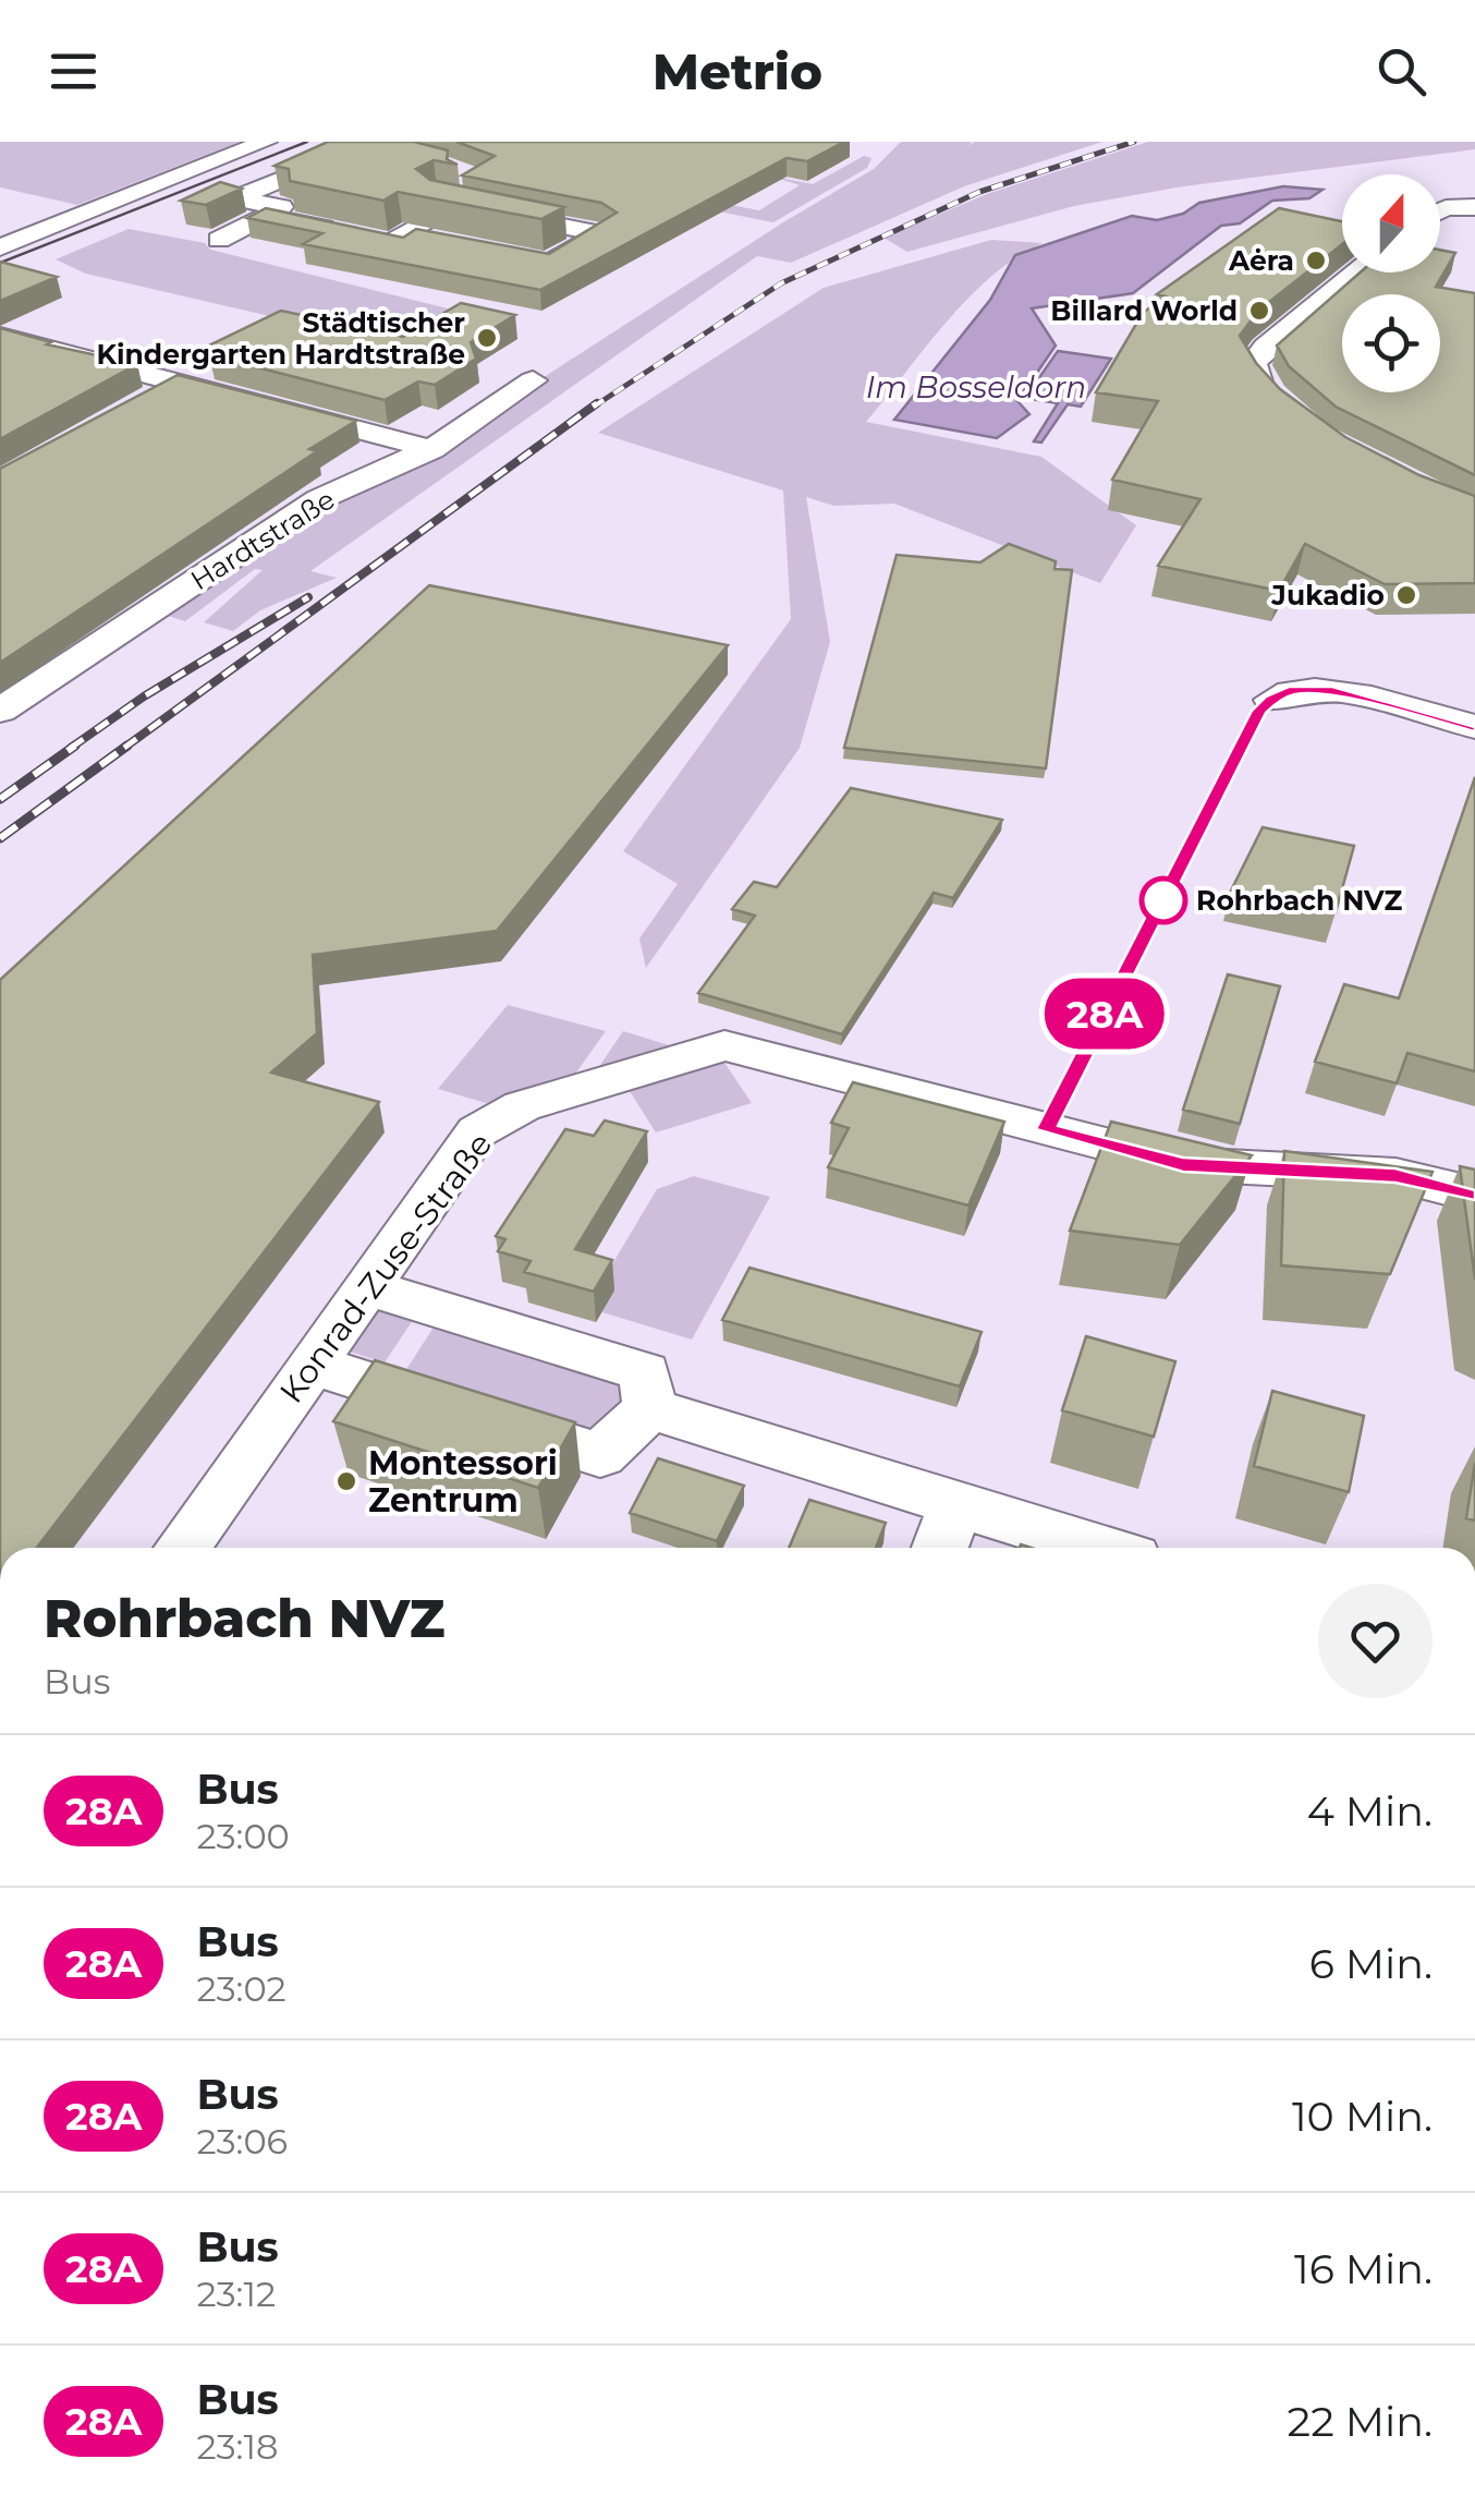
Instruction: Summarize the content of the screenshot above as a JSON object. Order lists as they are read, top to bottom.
{
  "streets": {
    "street": ["Hardtstraße", "Konrad-Zuse-Straße"]
  },
  "water": ["Im Bosseldorn"],
  "places": [
    "Aėra",
    "Billard World",
    "Städtischer Kindergarten Hardtstraße",
    "Jukadio",
    "Rohrbach NVZ",
    "Montessori Zentrum"
  ],
  "lines": ["bus line 28A"],
  "north": "top",
  "page": {
    "header": "Metrio",
    "on_map": "28A",
    "heading": ["Rohrbach NVZ", "Bus"],
    "list": [
      {
        "mark": "28A",
        "name": "Bus",
        "note": "23:00",
        "value": "4 Min."
      },
      {
        "mark": "28A",
        "name": "Bus",
        "note": "23:02",
        "value": "6 Min."
      },
      {
        "mark": "28A",
        "name": "Bus",
        "note": "23:06",
        "value": "10 Min."
      },
      {
        "mark": "28A",
        "name": "Bus",
        "note": "23:12",
        "value": "16 Min."
      },
      {
        "mark": "28A",
        "name": "Bus",
        "note": "23:18",
        "value": "22 Min."
      }
    ]
  }
}
